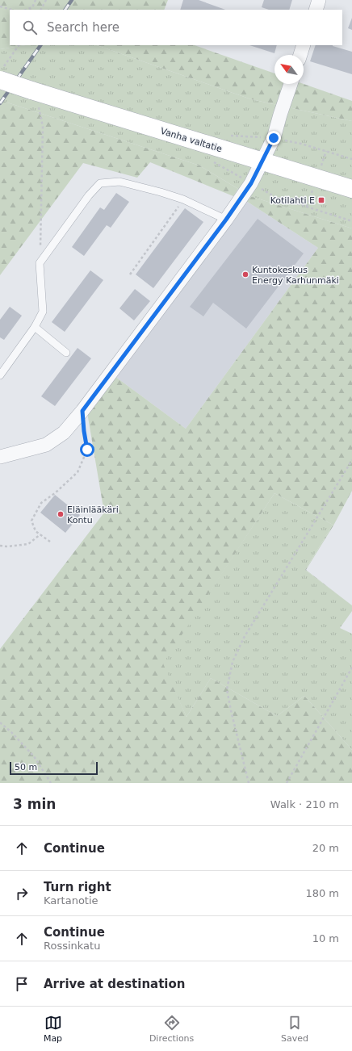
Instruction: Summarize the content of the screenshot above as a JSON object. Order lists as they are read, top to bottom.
{
  "streets": {
    "main road": ["Vanha valtatie"]
  },
  "places": {
    "transit": ["Kotilahti E"],
    "other": ["Kuntokeskus Energy Karhunmäki", "Eläinlääkäri Kontu"]
  },
  "scale_bar": "50 m",
  "north": "top left",
  "page": {
    "search": "Search here",
    "scale": "50 m",
    "heading": ["3 min", "Walk · 210 m"],
    "list": [
      ["Continue", "20 m"],
      ["Turn right", "Kartanotie", "180 m"],
      ["Continue", "Rossinkatu", "10 m"],
      "Arrive at destination"
    ],
    "nav": ["Map", "Directions", "Saved"]
  }
}
